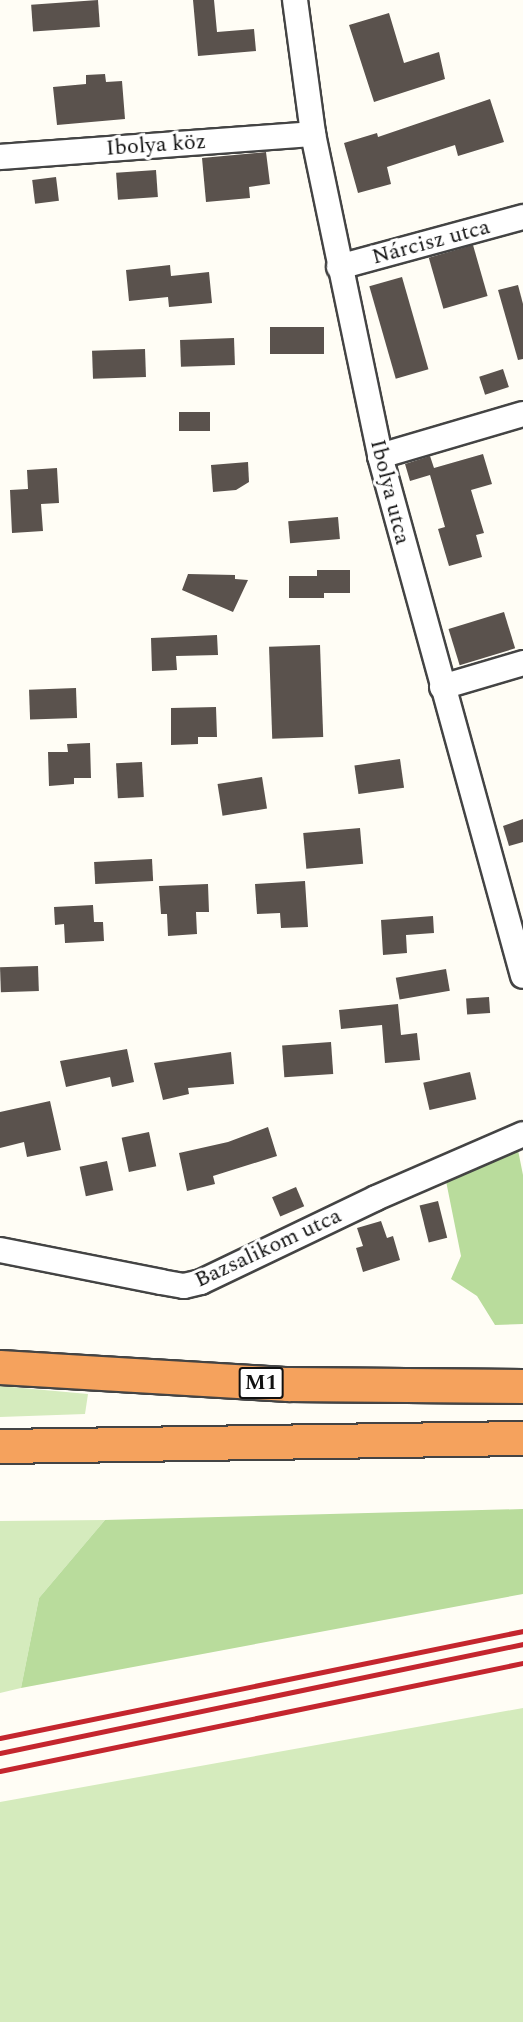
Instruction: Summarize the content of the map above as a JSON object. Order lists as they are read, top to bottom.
{
  "streets": {
    "highway": ["M1"],
    "street": [
      "Ibolya köz",
      "Nárcisz utca",
      "Ibolya utca",
      "Bazsalikom utca"
    ]
  },
  "crossings": [
    ["Ibolya köz", "Ibolya utca"],
    ["Nárcisz utca", "Ibolya utca"]
  ]
}
